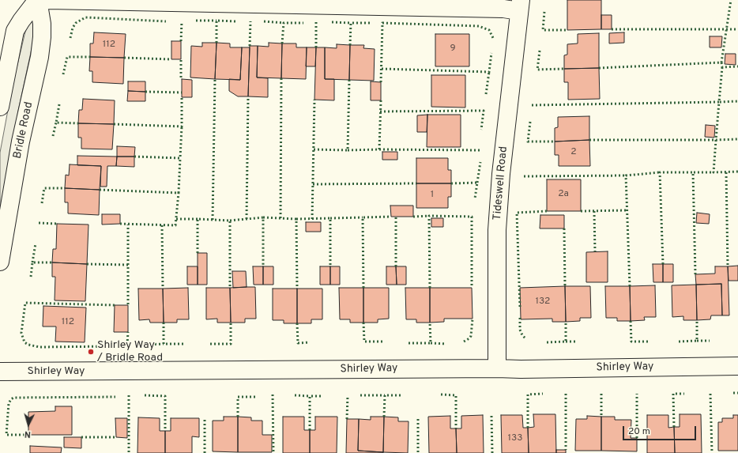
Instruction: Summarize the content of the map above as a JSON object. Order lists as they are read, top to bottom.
{
  "streets": {
    "street": ["Bridle Road", "Tideswell Road", "Shirley Way"]
  },
  "crossings": [
    ["Tideswell Road", "Shirley Way"]
  ],
  "places": ["Shirley Way / Bridle Road"],
  "house_numbers": [
    "112",
    "9",
    "2",
    "2a",
    "1",
    "132",
    "112",
    "133"
  ],
  "scale_bar": "20 m",
  "north": "bottom"
}
